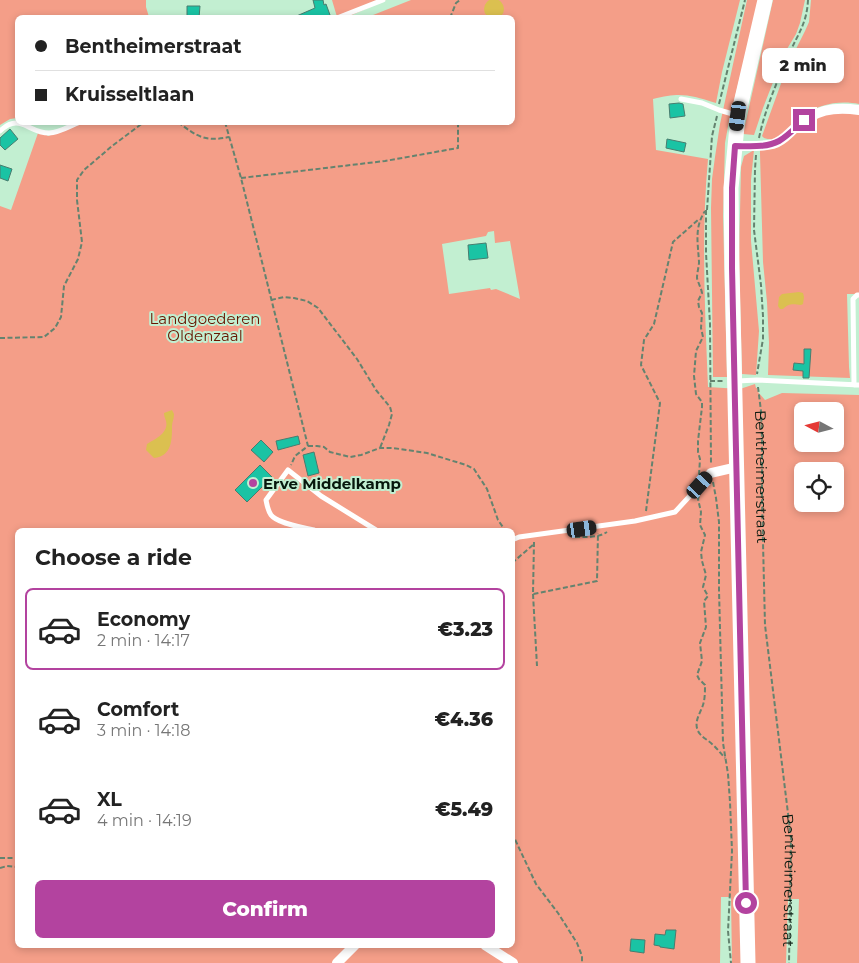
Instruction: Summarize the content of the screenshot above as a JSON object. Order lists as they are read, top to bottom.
{
  "streets": {
    "main road": ["Bentheimerstraat"]
  },
  "parks": ["Landgoederen Oldenzaal"],
  "places": ["Erve Middelkamp"],
  "north": "left",
  "page": {
    "banner": ["Bentheimerstraat", "Kruisseltlaan"],
    "bubble": "2 min",
    "heading": "Choose a ride",
    "list": [
      {
        "name": "Economy",
        "note": "2 min · 14:17",
        "value": "€3.23"
      },
      {
        "name": "Comfort",
        "note": "3 min · 14:18",
        "value": "€4.36"
      },
      {
        "name": "XL",
        "note": "4 min · 14:19",
        "value": "€5.49"
      }
    ],
    "buttons": "Confirm"
  }
}
